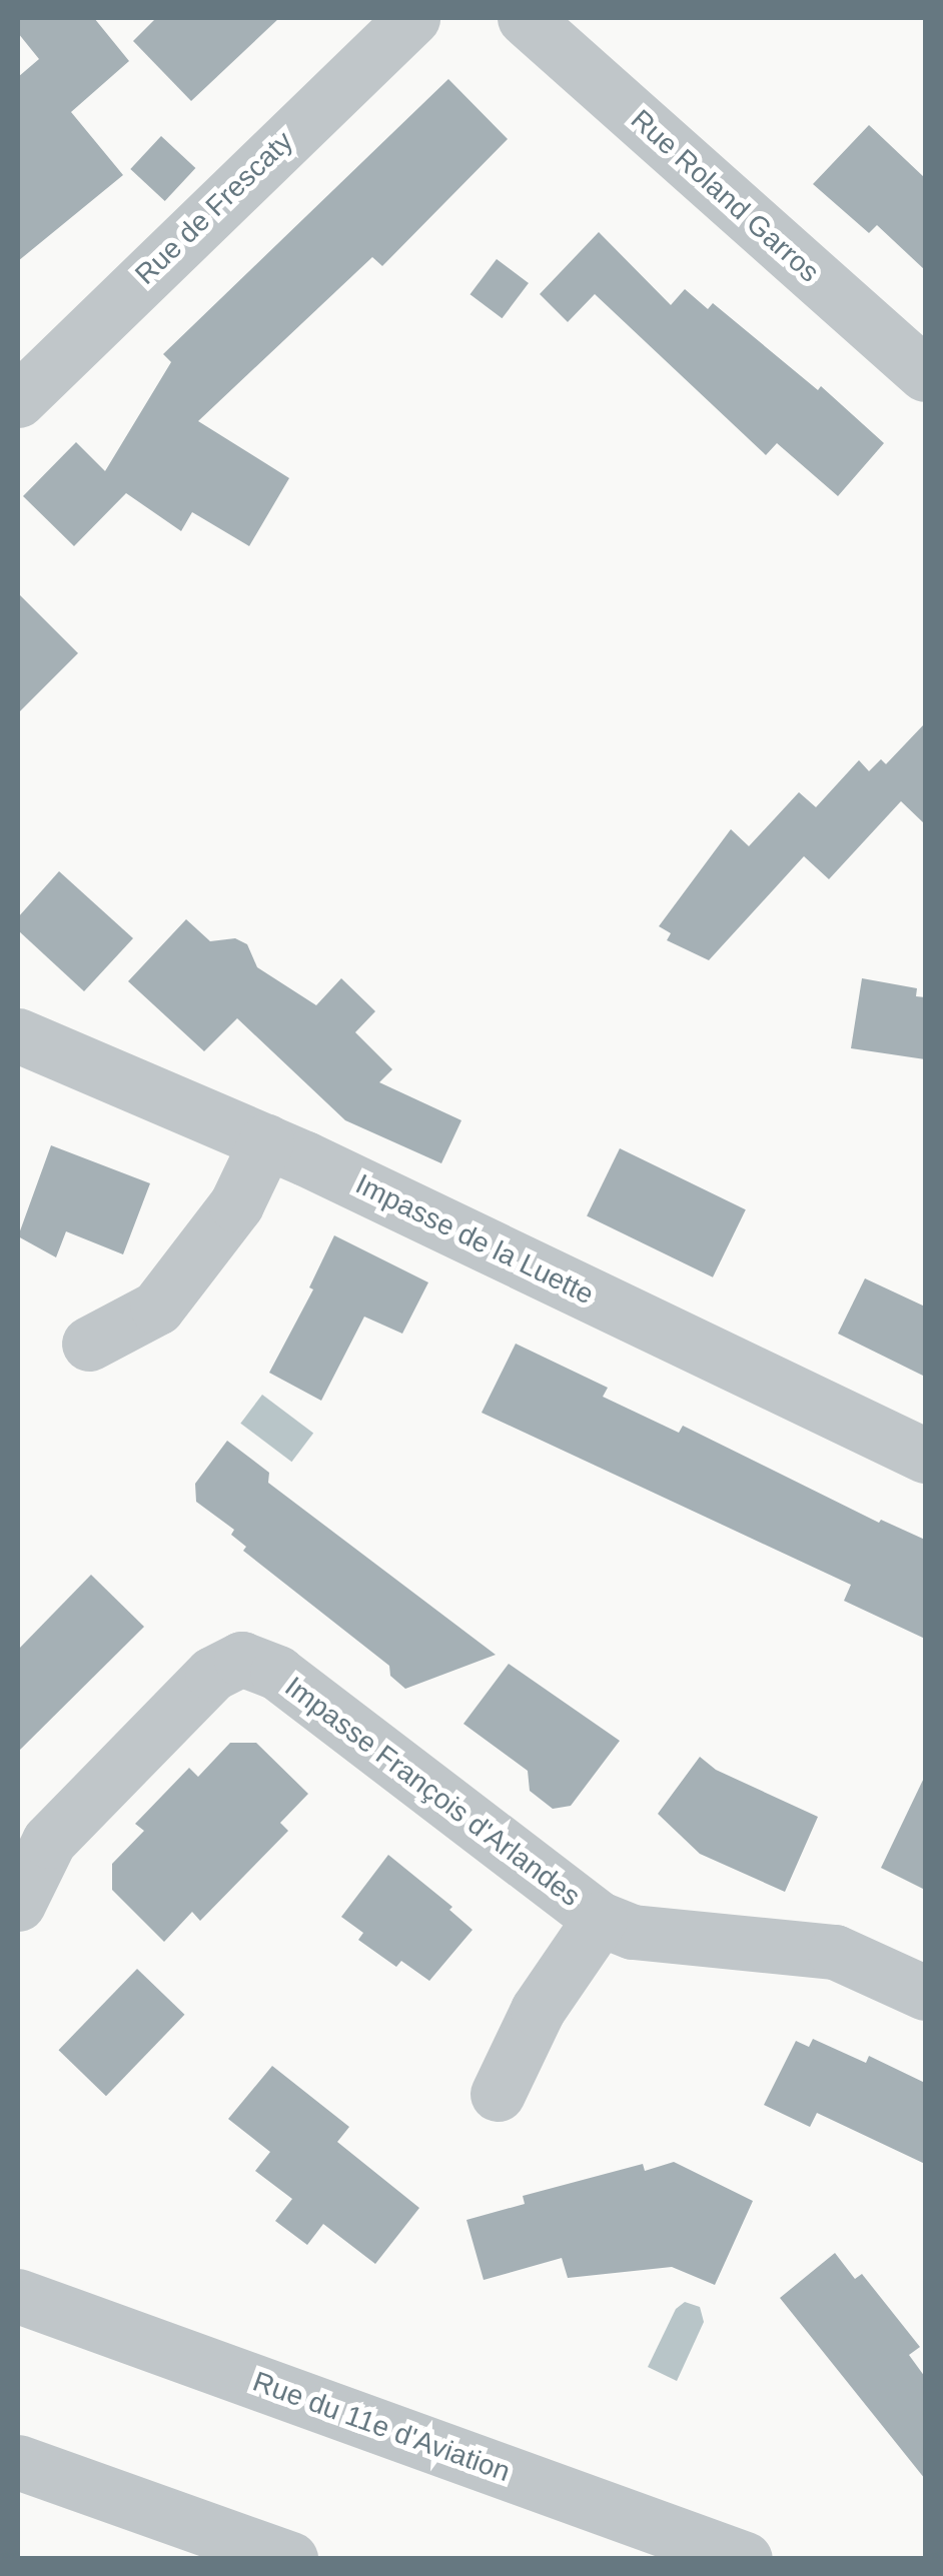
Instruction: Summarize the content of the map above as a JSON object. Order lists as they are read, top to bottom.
{
  "streets": {
    "street": [
      "Rue Roland Garros",
      "Rue de Frescaty",
      "Impasse de la Luette",
      "Impasse François d'Arlandes",
      "Rue du 11e d'Aviation"
    ]
  }
}
